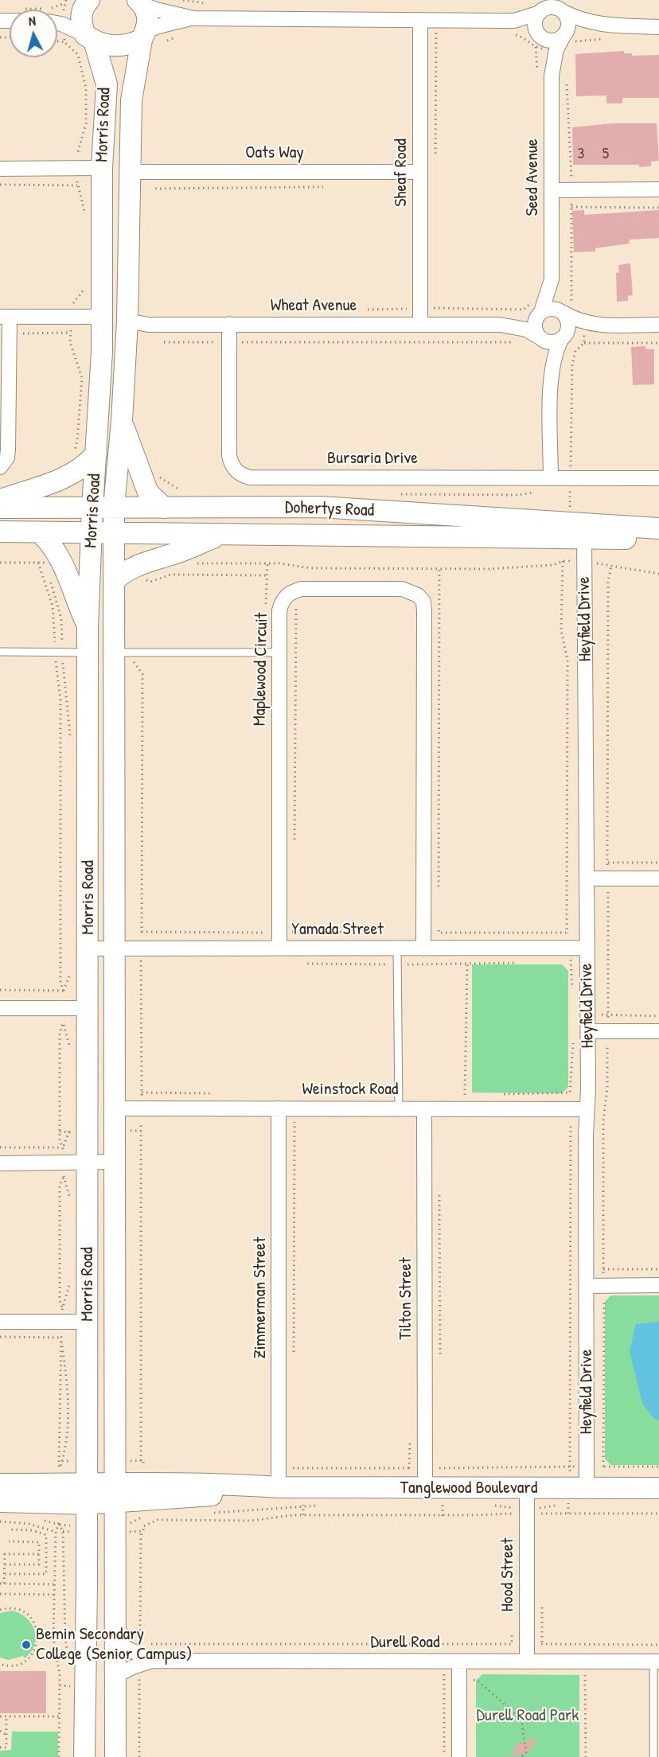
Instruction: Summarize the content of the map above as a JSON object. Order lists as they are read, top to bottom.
{
  "streets": {
    "street": [
      "Morris Road",
      "Oats Way",
      "Sheaf Road",
      "Seed Avenue",
      "Wheat Avenue",
      "Bursaria Drive",
      "Dohertys Road",
      "Heyfield Drive",
      "Maplewood Circuit",
      "Yamada Street",
      "Weinstock Road",
      "Zimmerman Street",
      "Tilton Street",
      "Tanglewood Boulevard",
      "Hood Street",
      "Durell Road"
    ]
  },
  "crossings": [
    ["Morris Road", "Oats Way"],
    ["Morris Road", "Wheat Avenue"],
    ["Morris Road", "Dohertys Road"],
    ["Morris Road", "Yamada Street"],
    ["Morris Road", "Weinstock Road"],
    ["Morris Road", "Tanglewood Boulevard"],
    ["Morris Road", "Durell Road"],
    ["Oats Way", "Sheaf Road"],
    ["Sheaf Road", "Wheat Avenue"],
    ["Seed Avenue", "Wheat Avenue"],
    ["Wheat Avenue", "Bursaria Drive"],
    ["Dohertys Road", "Heyfield Drive"],
    ["Heyfield Drive", "Yamada Street"],
    ["Heyfield Drive", "Weinstock Road"],
    ["Heyfield Drive", "Tanglewood Boulevard"],
    ["Maplewood Circuit", "Yamada Street"],
    ["Weinstock Road", "Zimmerman Street"],
    ["Weinstock Road", "Tilton Street"],
    ["Zimmerman Street", "Tanglewood Boulevard"],
    ["Tilton Street", "Tanglewood Boulevard"],
    ["Tanglewood Boulevard", "Hood Street"],
    ["Hood Street", "Durell Road"]
  ],
  "parks": ["Durell Road Park"],
  "places": ["Bemin Secondary College (Senior Campus)"],
  "house_numbers": ["3", "5"],
  "north": "top"
}
